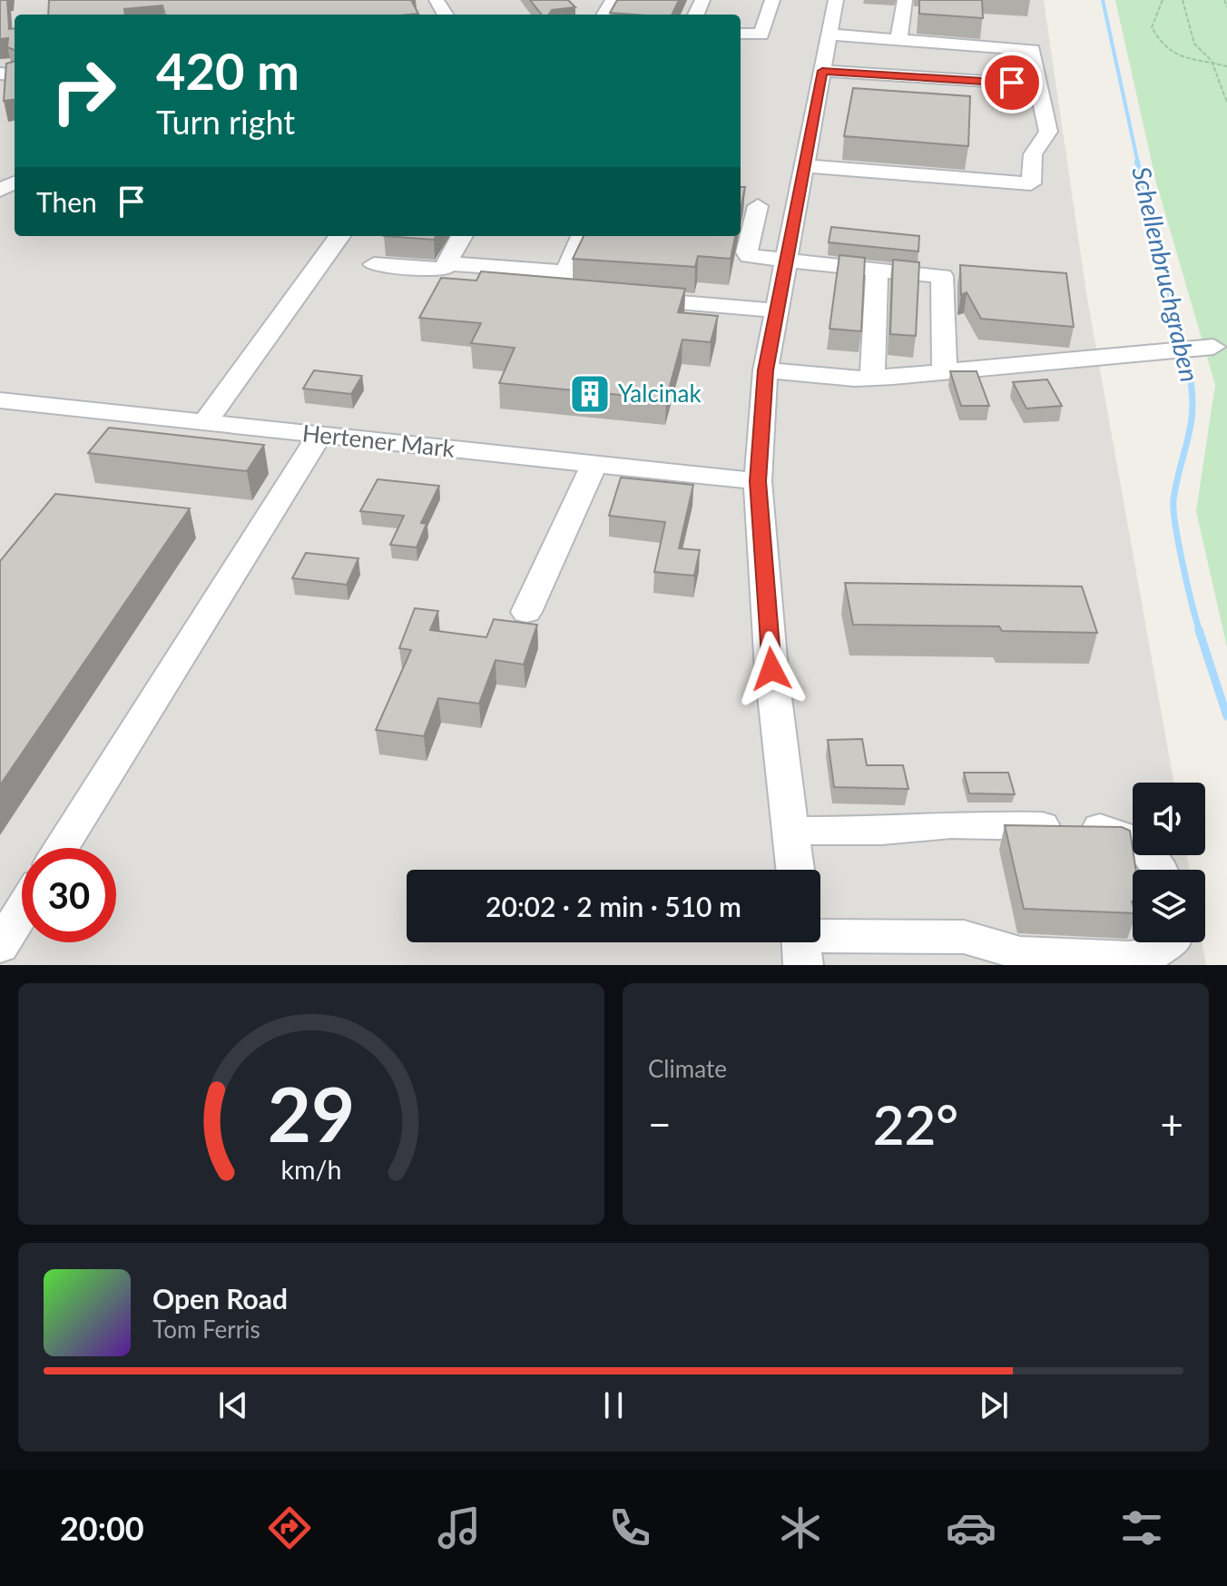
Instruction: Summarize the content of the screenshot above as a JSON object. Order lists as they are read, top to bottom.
{
  "streets": {
    "street": ["Hertener Mark"]
  },
  "water": ["Schellenbruchgraben"],
  "places": {
    "building": ["Yalcinak"]
  },
  "page": {
    "turn": ["420 m", "Turn right"],
    "then": "Then",
    "limit": "30",
    "trip": "20:02 · 2 min · 510 m",
    "tile": "Climate",
    "heat": ["−", "22°", "+"],
    "song": ["Open Road", "Tom Ferris"],
    "tabs": "20:00",
    "gauge": ["29", "km/h"]
  }
}
